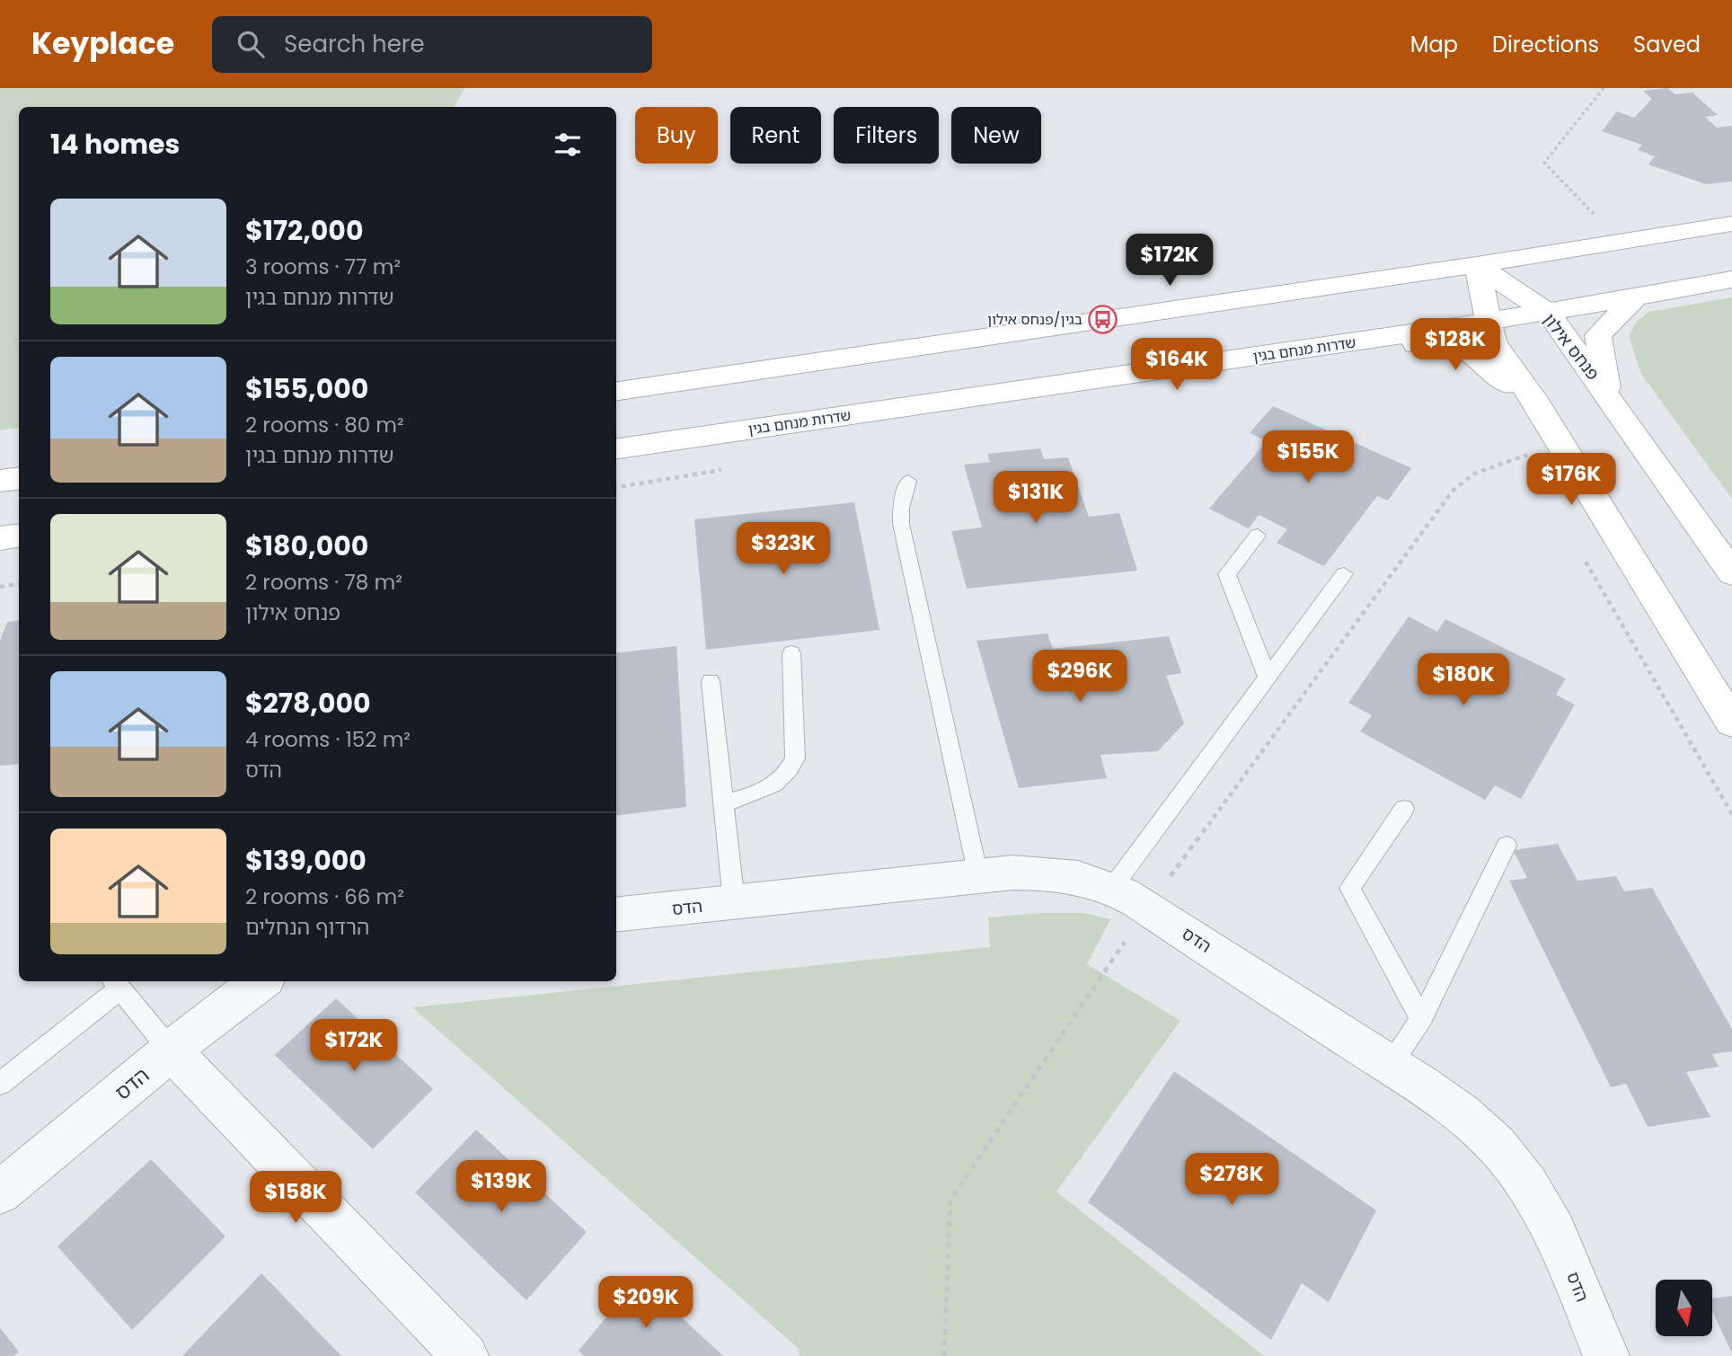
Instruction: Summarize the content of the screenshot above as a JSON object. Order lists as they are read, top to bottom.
{
  "streets": {
    "street": ["פנחס אילון", "שדרות מנחם בגין", "הדס"]
  },
  "crossings": [
    ["פנחס אילון", "שדרות מנחם בגין"]
  ],
  "places": {
    "bus stop": ["בגין/פנחס אילון"]
  },
  "north": "bottom",
  "page": {
    "header": "Keyplace",
    "search": "Search here",
    "nav": ["Map", "Directions", "Saved"],
    "chip": [
      "Buy",
      "Rent",
      "Filters",
      "New"
    ],
    "heading": "14 homes",
    "list": [
      {
        "name": "$172,000",
        "note": "3 rooms · 77 m² · שדרות מנחם בגין"
      },
      {
        "name": "$155,000",
        "note": "2 rooms · 80 m² · שדרות מנחם בגין"
      },
      {
        "name": "$180,000",
        "note": "2 rooms · 78 m² · פנחס אילון"
      },
      {
        "name": "$278,000",
        "note": "4 rooms · 152 m² · הדס"
      },
      {
        "name": "$139,000",
        "note": "2 rooms · 66 m² · הרדוף הנחלים"
      }
    ],
    "price": [
      "$172K",
      "$128K",
      "$164K",
      "$155K",
      "$176K",
      "$131K",
      "$323K",
      "$296K",
      "$180K",
      "$172K",
      "$278K",
      "$139K",
      "$158K",
      "$209K"
    ]
  }
}
